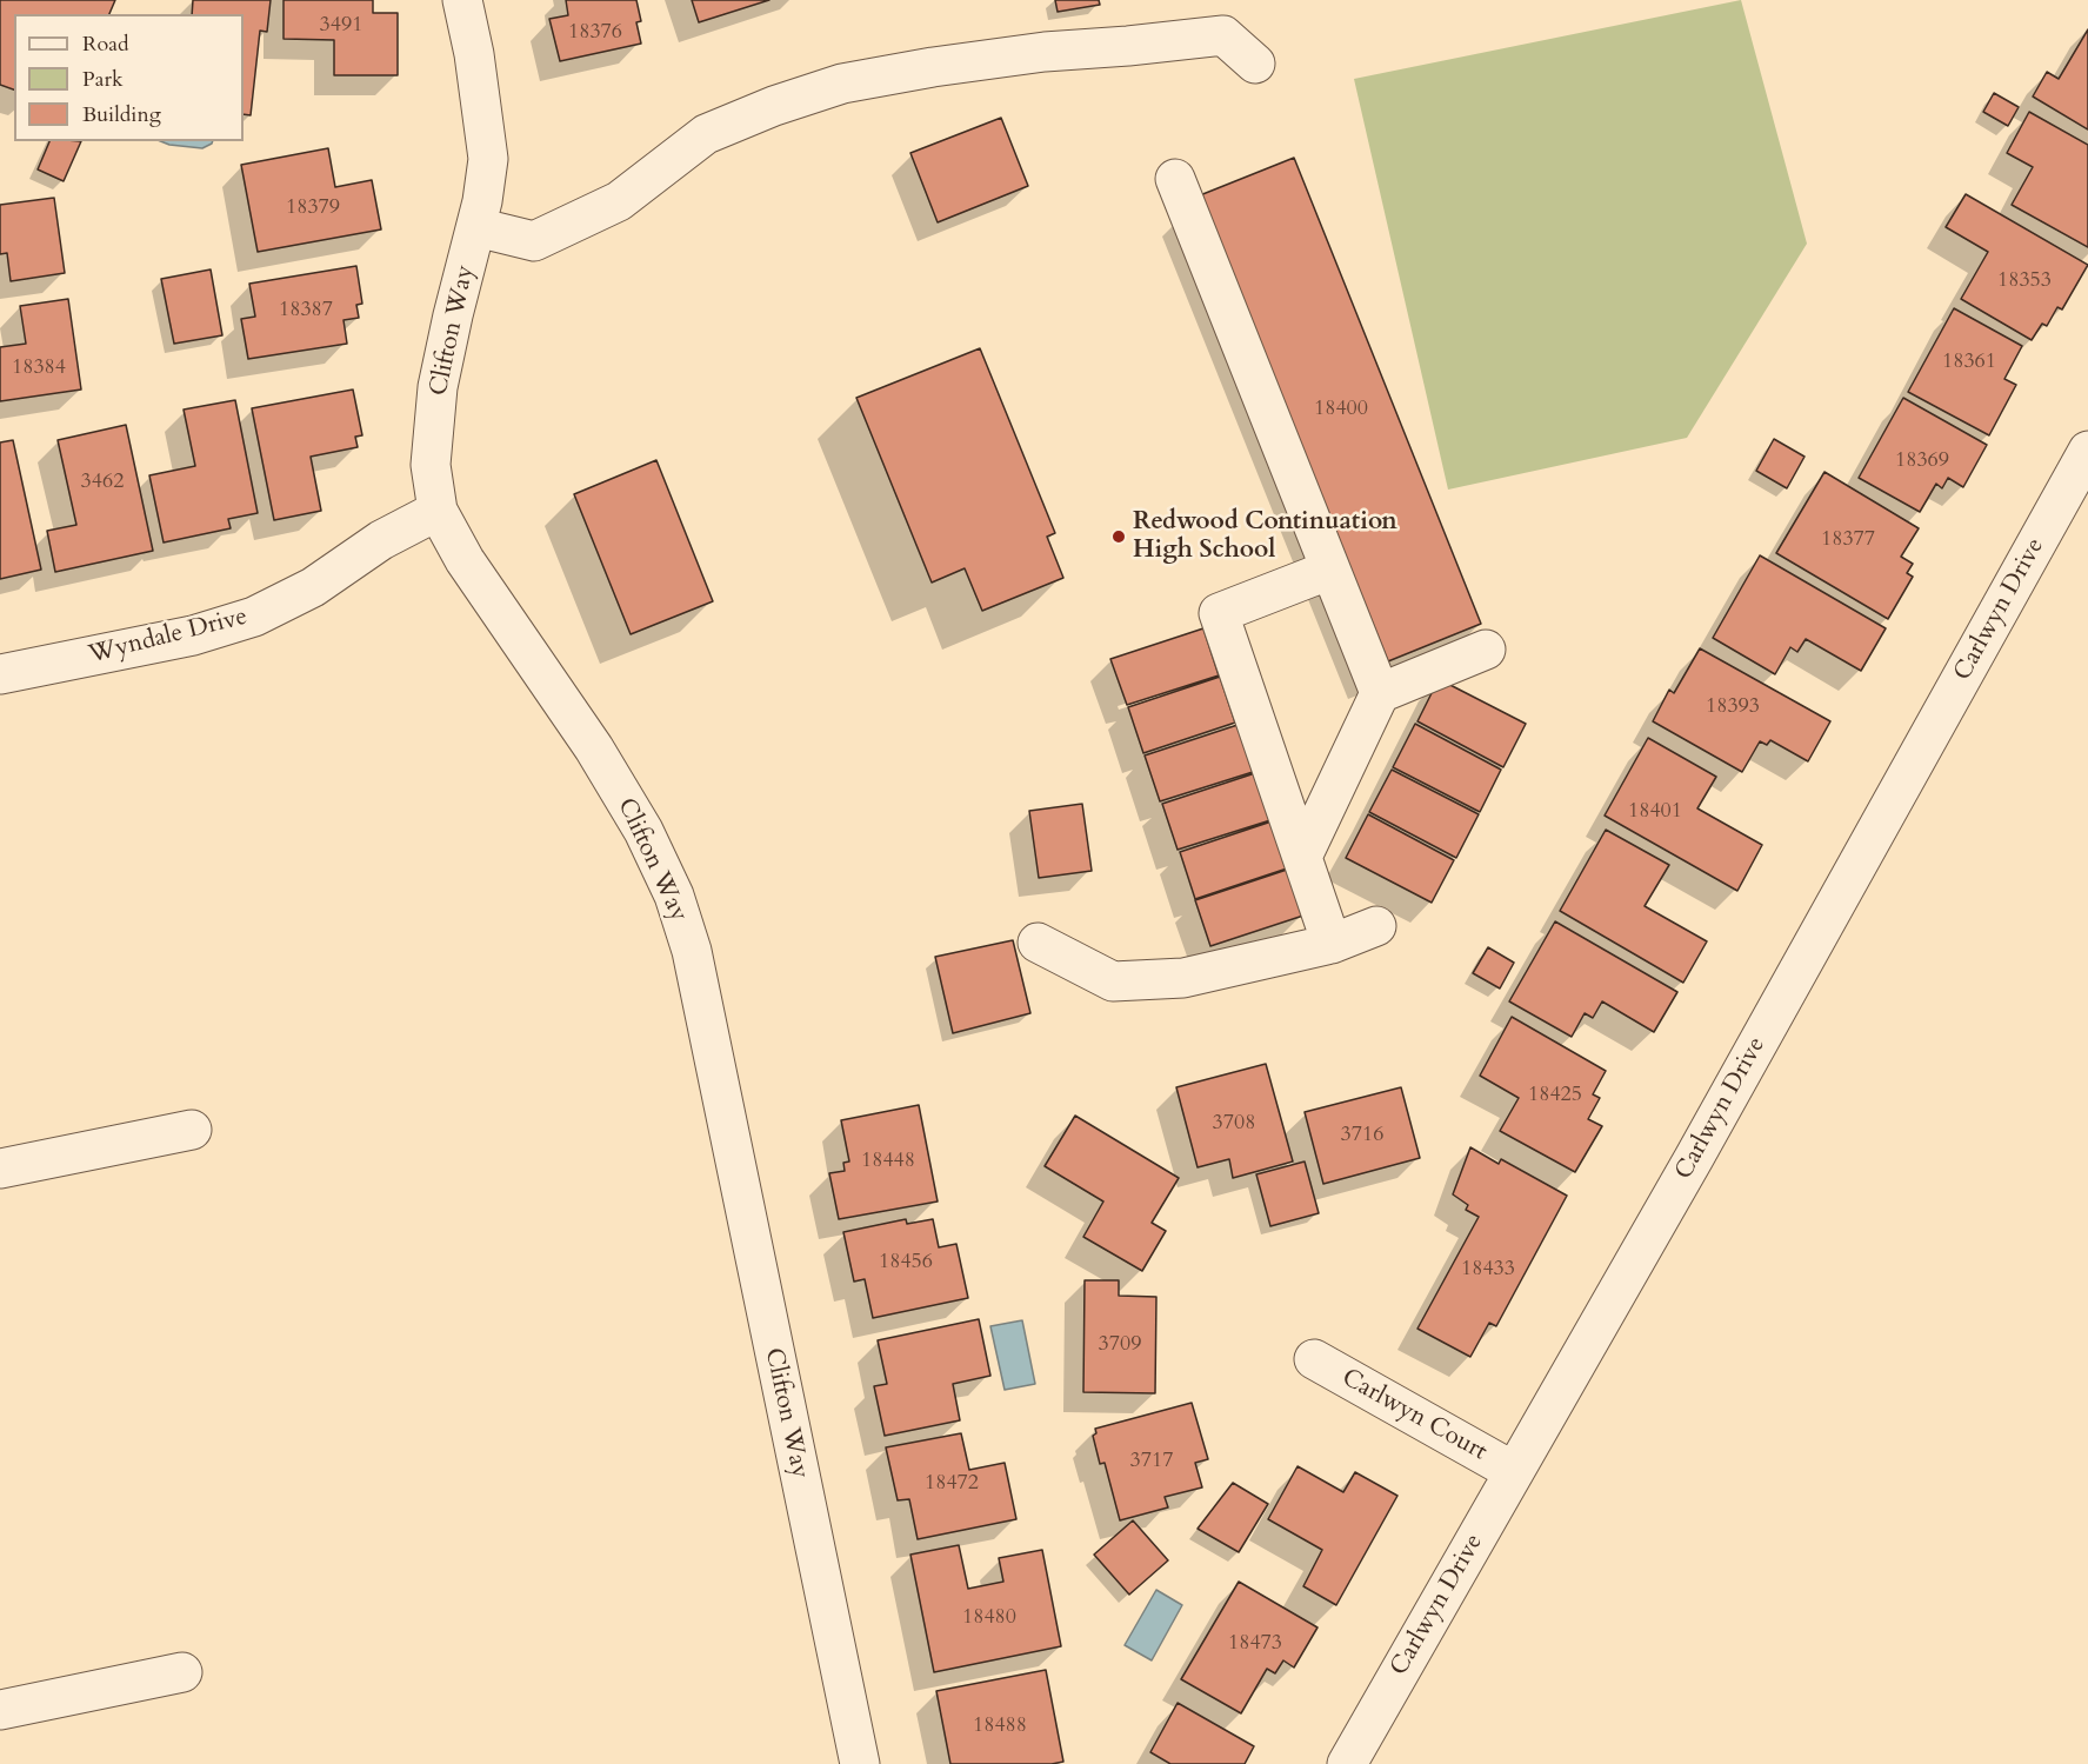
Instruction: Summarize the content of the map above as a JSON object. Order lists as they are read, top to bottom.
{
  "streets": {
    "street": [
      "Clifton Way",
      "Carlwyn Drive",
      "Wyndale Drive",
      "Carlwyn Court"
    ]
  },
  "crossings": [
    ["Clifton Way", "Wyndale Drive"],
    ["Carlwyn Drive", "Carlwyn Court"]
  ],
  "places": ["Redwood Continuation High School"],
  "house_numbers": [
    "3491",
    "18376",
    "18379",
    "18353",
    "18387",
    "18361",
    "18384",
    "18400",
    "18369",
    "3462",
    "18377",
    "18393",
    "18401",
    "18425",
    "3708",
    "3716",
    "18448",
    "18456",
    "18433",
    "3709",
    "3717",
    "18472",
    "18480",
    "18473",
    "18488"
  ],
  "legend": ["Road", "Park", "Building"]
}
